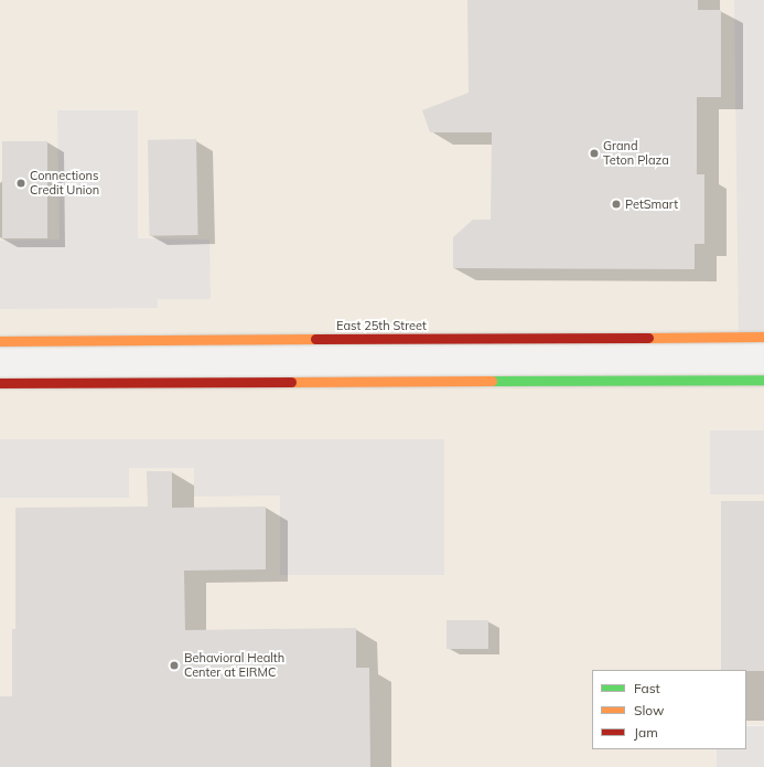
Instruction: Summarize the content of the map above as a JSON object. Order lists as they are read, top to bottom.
{
  "streets": {
    "street": ["East 25th Street"]
  },
  "places": [
    "Grand Teton Plaza",
    "Connections Credit Union",
    "PetSmart",
    "Behavioral Health Center at EIRMC"
  ],
  "legend": ["Fast", "Slow", "Jam"]
}
